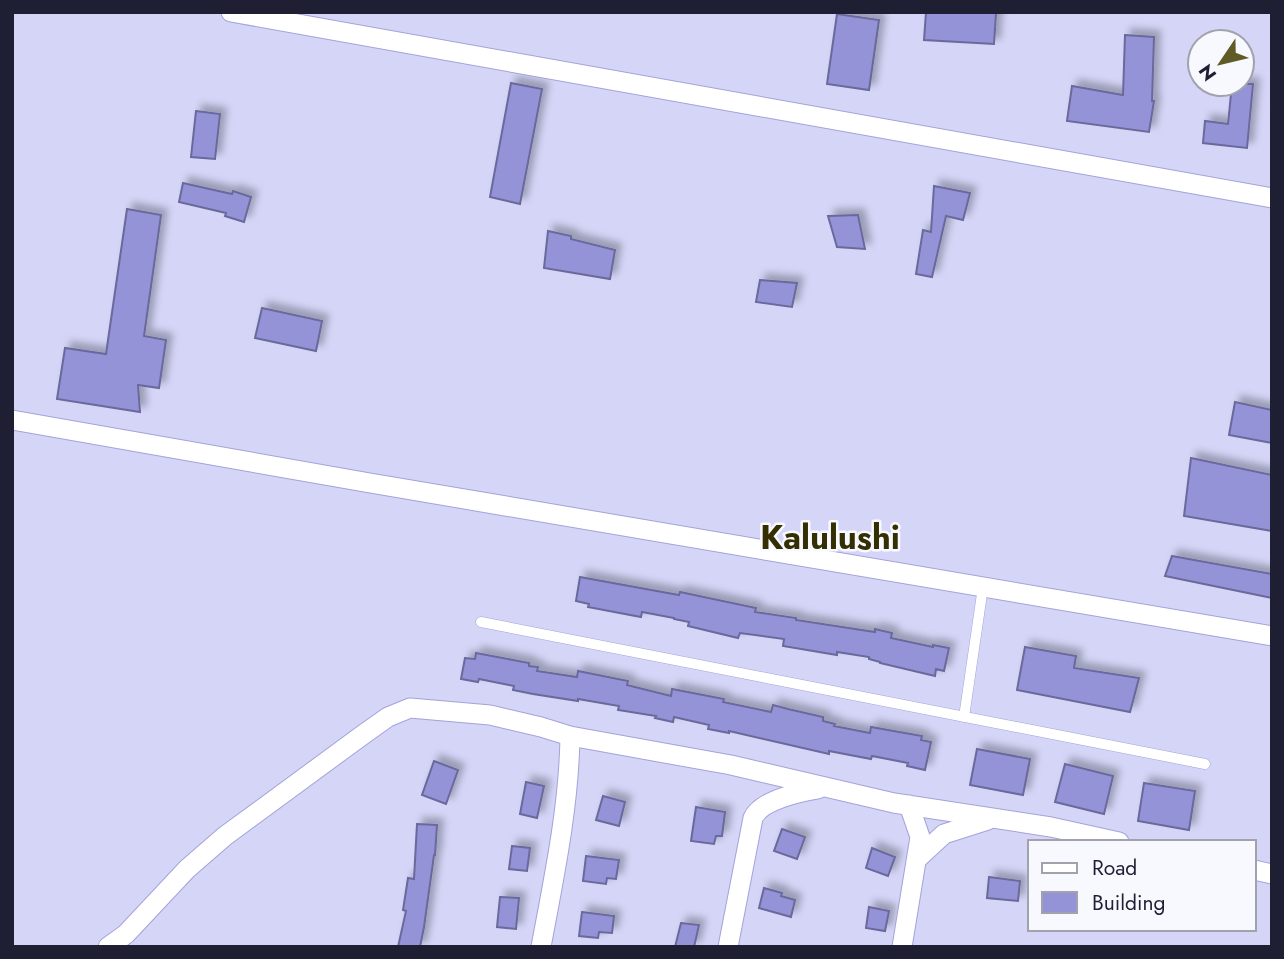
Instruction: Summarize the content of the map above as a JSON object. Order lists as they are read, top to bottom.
{
  "districts": ["Kalulushi"],
  "legend": ["Road", "Building"],
  "north": "bottom left"
}
